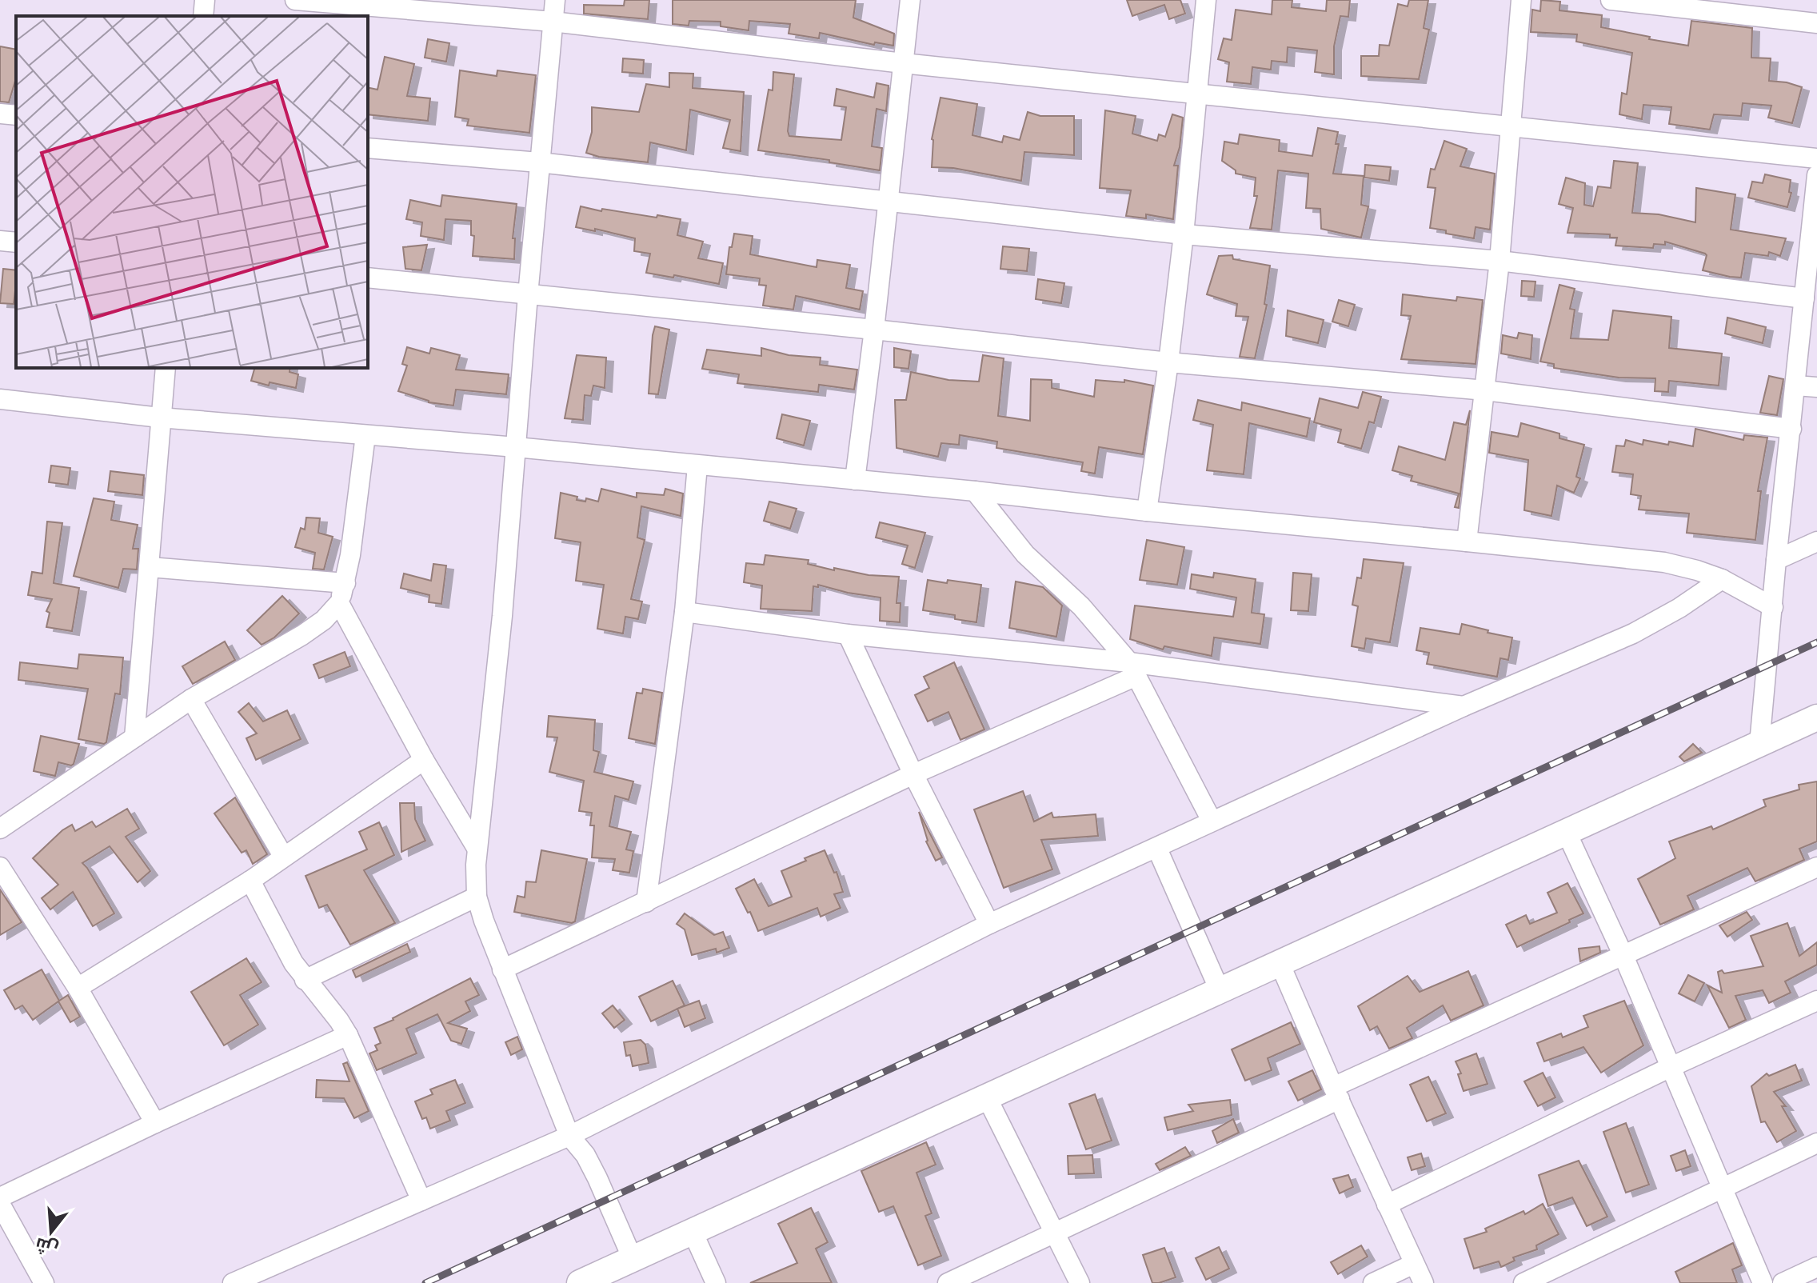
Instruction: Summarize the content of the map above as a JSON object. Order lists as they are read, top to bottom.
{
  "north": "bottom"
}
